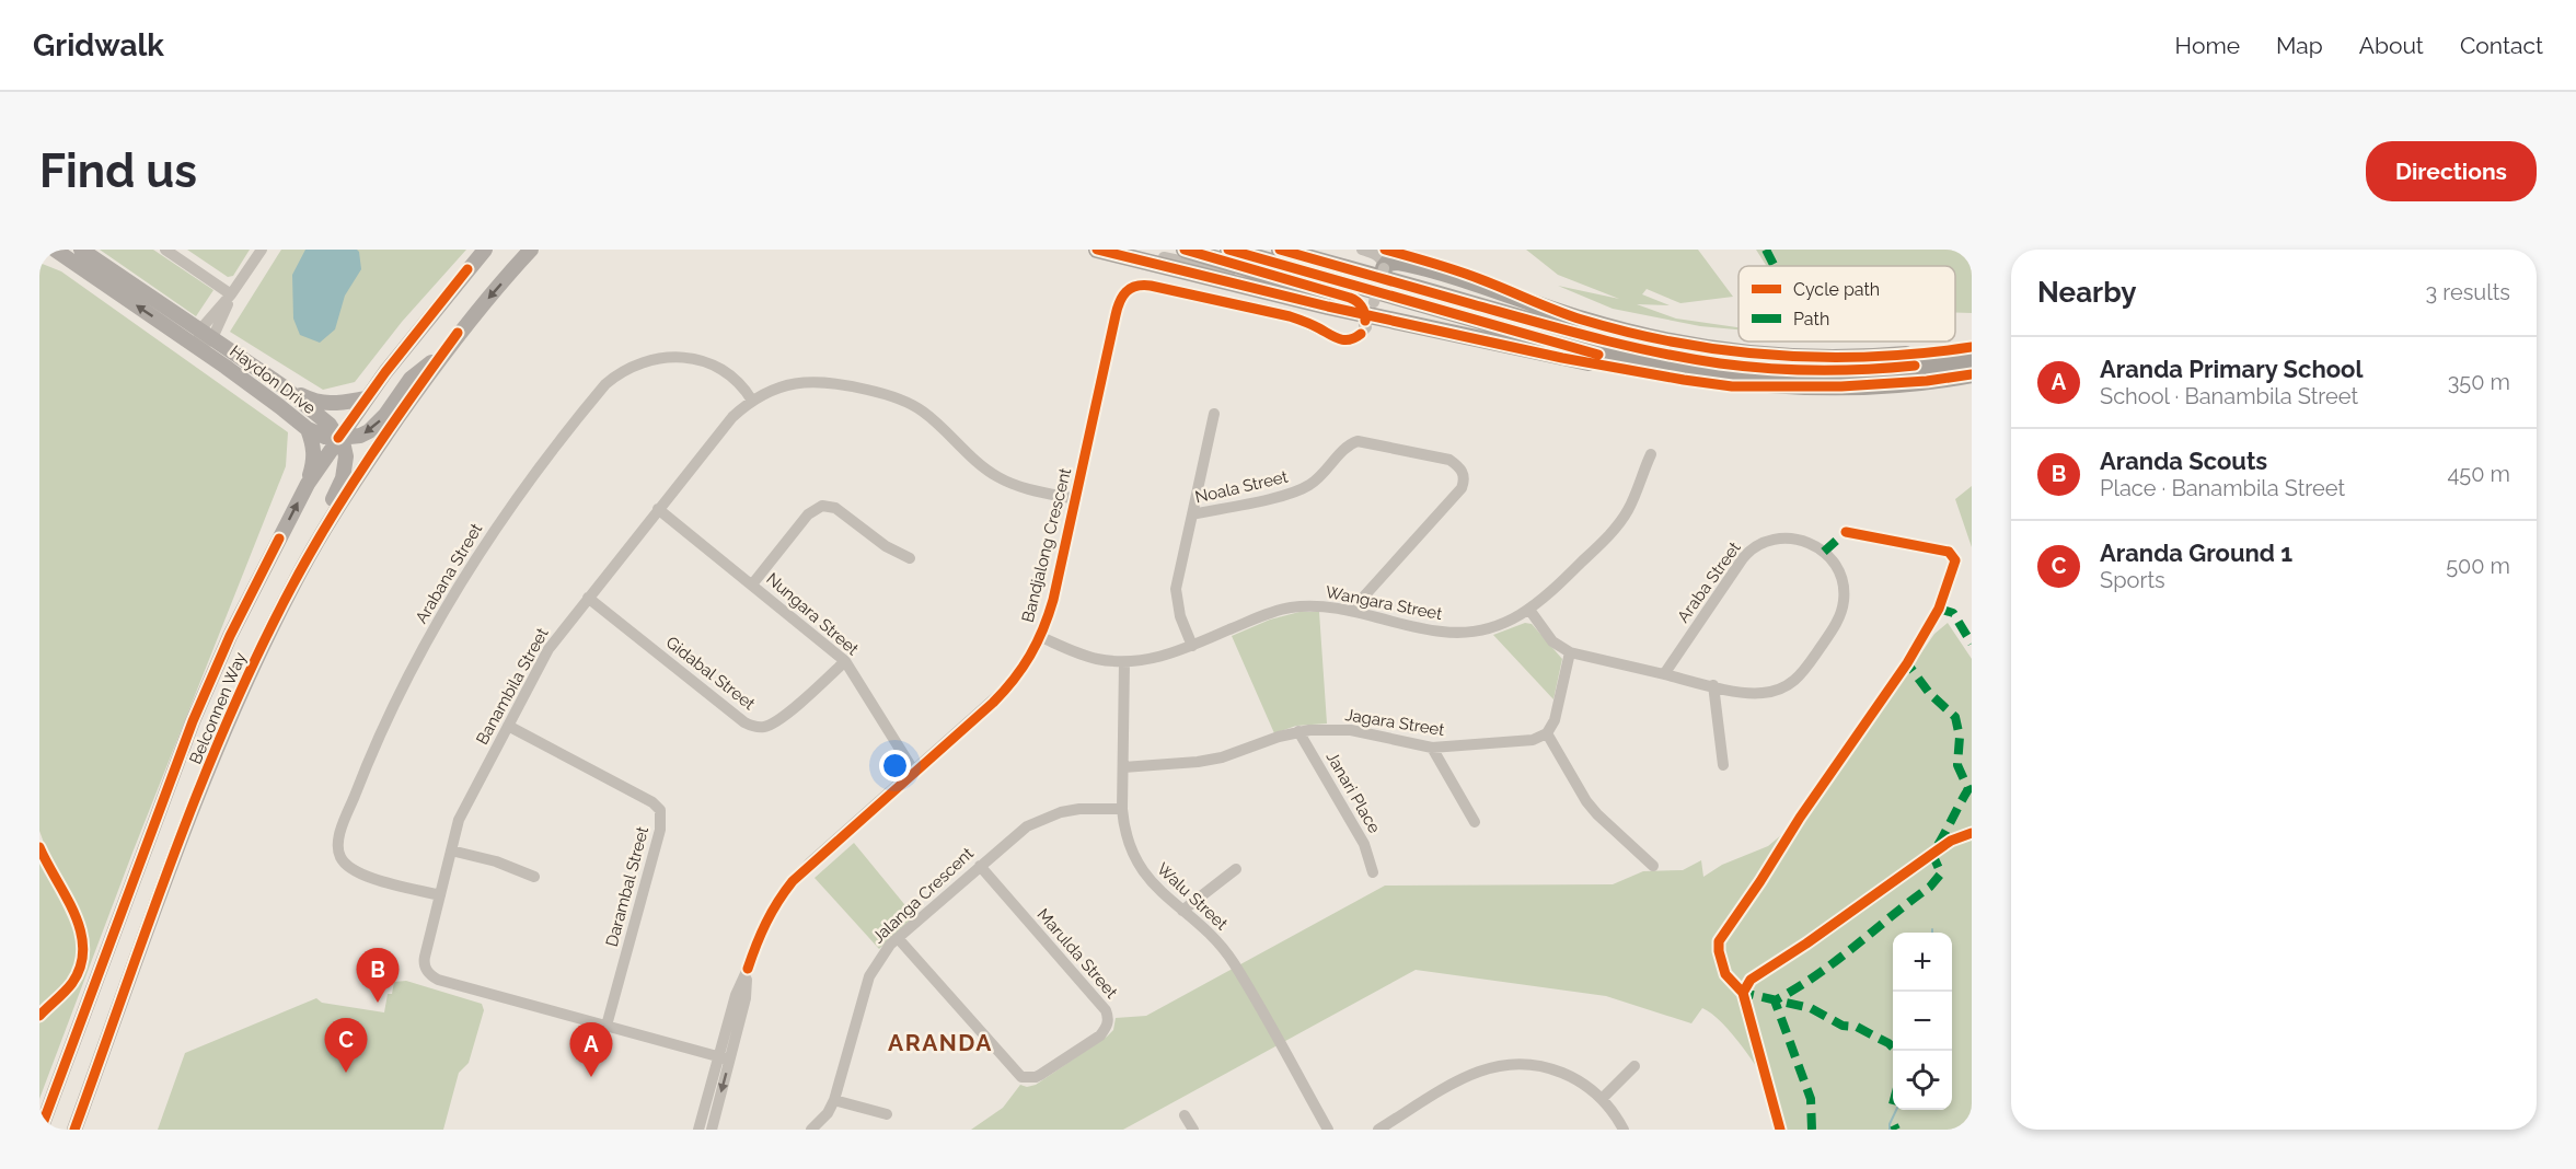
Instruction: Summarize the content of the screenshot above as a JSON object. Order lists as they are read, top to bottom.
{
  "streets": {
    "main road": ["Haydon Drive", "Belconnen Way"],
    "street": [
      "Noala Street",
      "Bandjalong Crescent",
      "Arabana Street",
      "Araba Street",
      "Wangara Street",
      "Nungara Street",
      "Gidabal Street",
      "Banambila Street",
      "Jagara Street",
      "Janari Place",
      "Darambal Street",
      "Jalanga Crescent",
      "Walu Street",
      "Marulda Street"
    ]
  },
  "crossings": [
    ["Haydon Drive", "Belconnen Way"],
    ["Noala Street", "Wangara Street"],
    ["Bandjalong Crescent", "Wangara Street"],
    ["Bandjalong Crescent", "Nungara Street"],
    ["Bandjalong Crescent", "Banambila Street"],
    ["Arabana Street", "Banambila Street"],
    ["Araba Street", "Wangara Street"],
    ["Wangara Street", "Walu Street"],
    ["Nungara Street", "Gidabal Street"],
    ["Nungara Street", "Banambila Street"],
    ["Gidabal Street", "Banambila Street"],
    ["Banambila Street", "Darambal Street"],
    ["Jagara Street", "Janari Place"],
    ["Jagara Street", "Walu Street"],
    ["Jalanga Crescent", "Walu Street"],
    ["Jalanga Crescent", "Marulda Street"]
  ],
  "districts": ["ARANDA"],
  "legend": ["Cycle path", "Path"],
  "page": {
    "header": "Gridwalk",
    "nav": [
      "Home",
      "Map",
      "About",
      "Contact"
    ],
    "buttons": "Directions",
    "title": "Find us",
    "heading": ["Nearby", "3 results"],
    "list": [
      {
        "mark": "A",
        "name": "Aranda Primary School",
        "note": "School · Banambila Street",
        "value": "350 m"
      },
      {
        "mark": "B",
        "name": "Aranda Scouts",
        "note": "Place · Banambila Street",
        "value": "450 m"
      },
      {
        "mark": "C",
        "name": "Aranda Ground 1",
        "note": "Sports",
        "value": "500 m"
      }
    ],
    "map_buttons": ["+", "−"],
    "pins": ["B", "C", "A"]
  }
}
